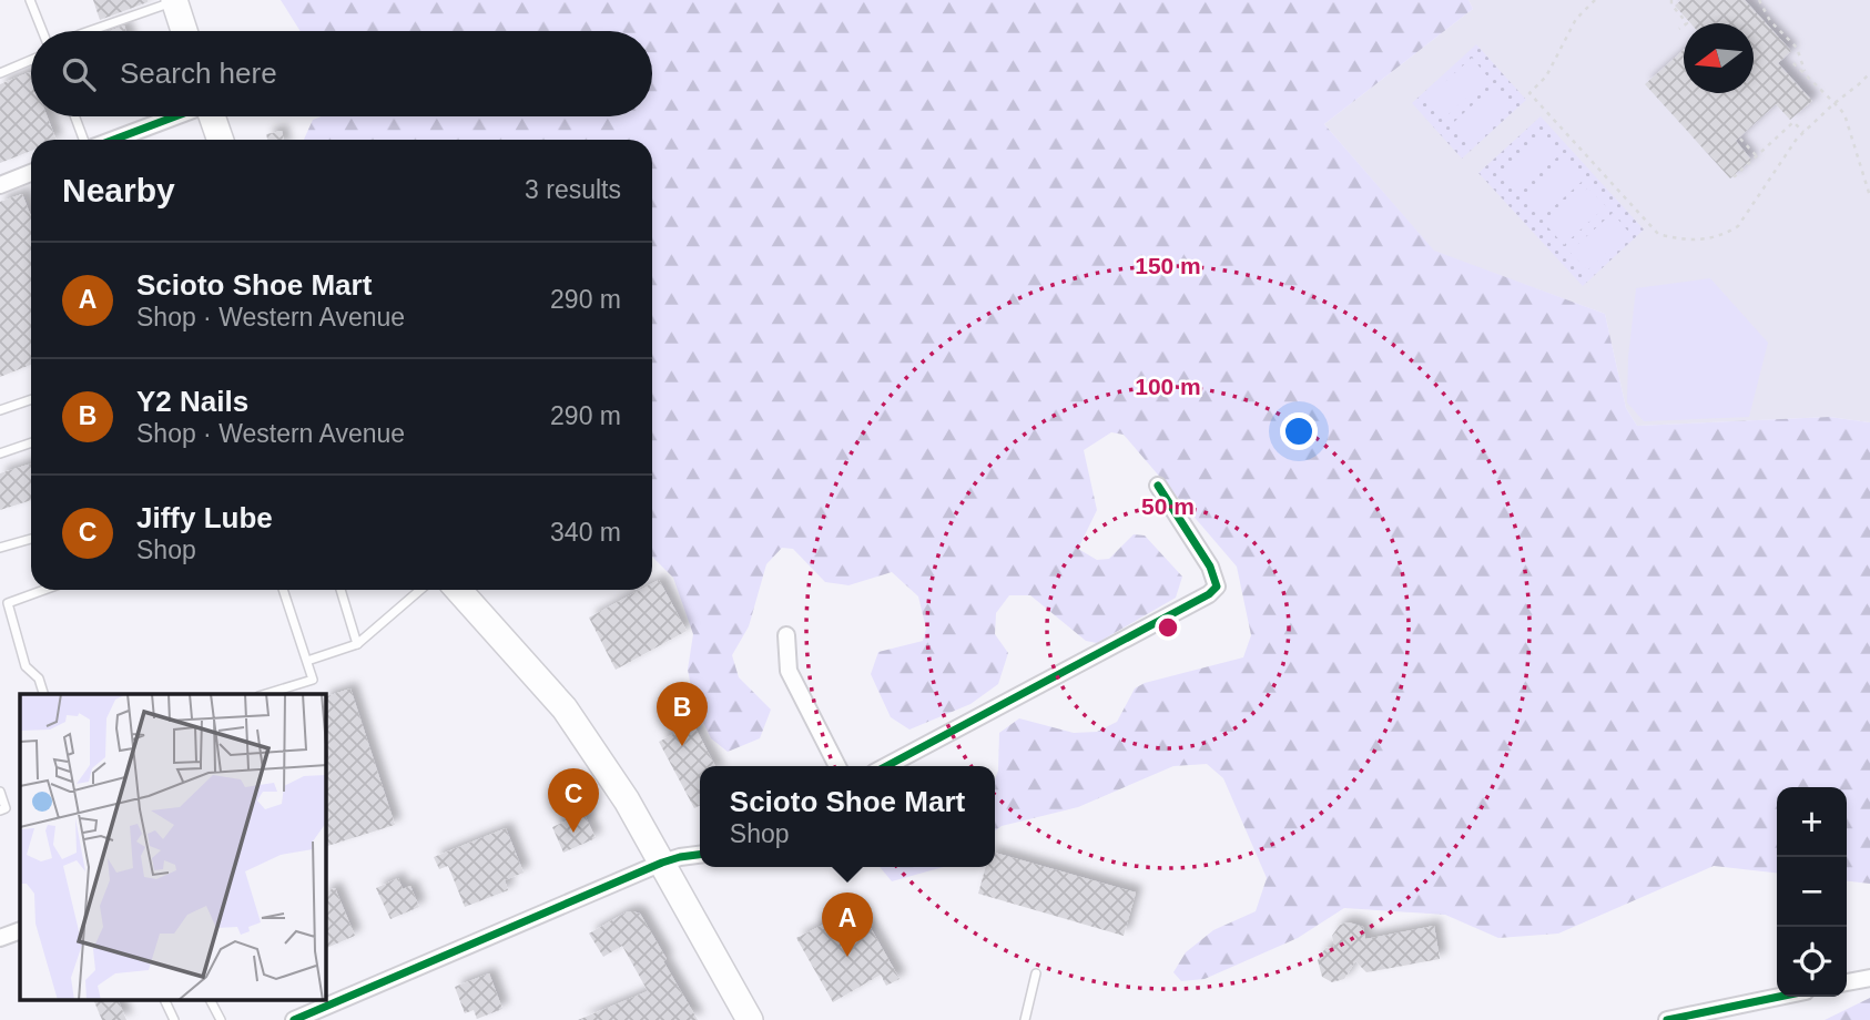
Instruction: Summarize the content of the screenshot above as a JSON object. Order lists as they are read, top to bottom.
{
  "north": "left",
  "page": {
    "search": "Search here",
    "heading": ["Nearby", "3 results"],
    "list": [
      {
        "mark": "A",
        "name": "Scioto Shoe Mart",
        "note": "Shop · Western Avenue",
        "value": "290 m"
      },
      {
        "mark": "B",
        "name": "Y2 Nails",
        "note": "Shop · Western Avenue",
        "value": "290 m"
      },
      {
        "mark": "C",
        "name": "Jiffy Lube",
        "note": "Shop",
        "value": "340 m"
      }
    ],
    "pins": ["B", "C", "A"],
    "popup": ["Scioto Shoe Mart", "Shop"],
    "map_buttons": ["+", "−"]
  },
  "rings": ["150 m", "100 m", "50 m"]
}
